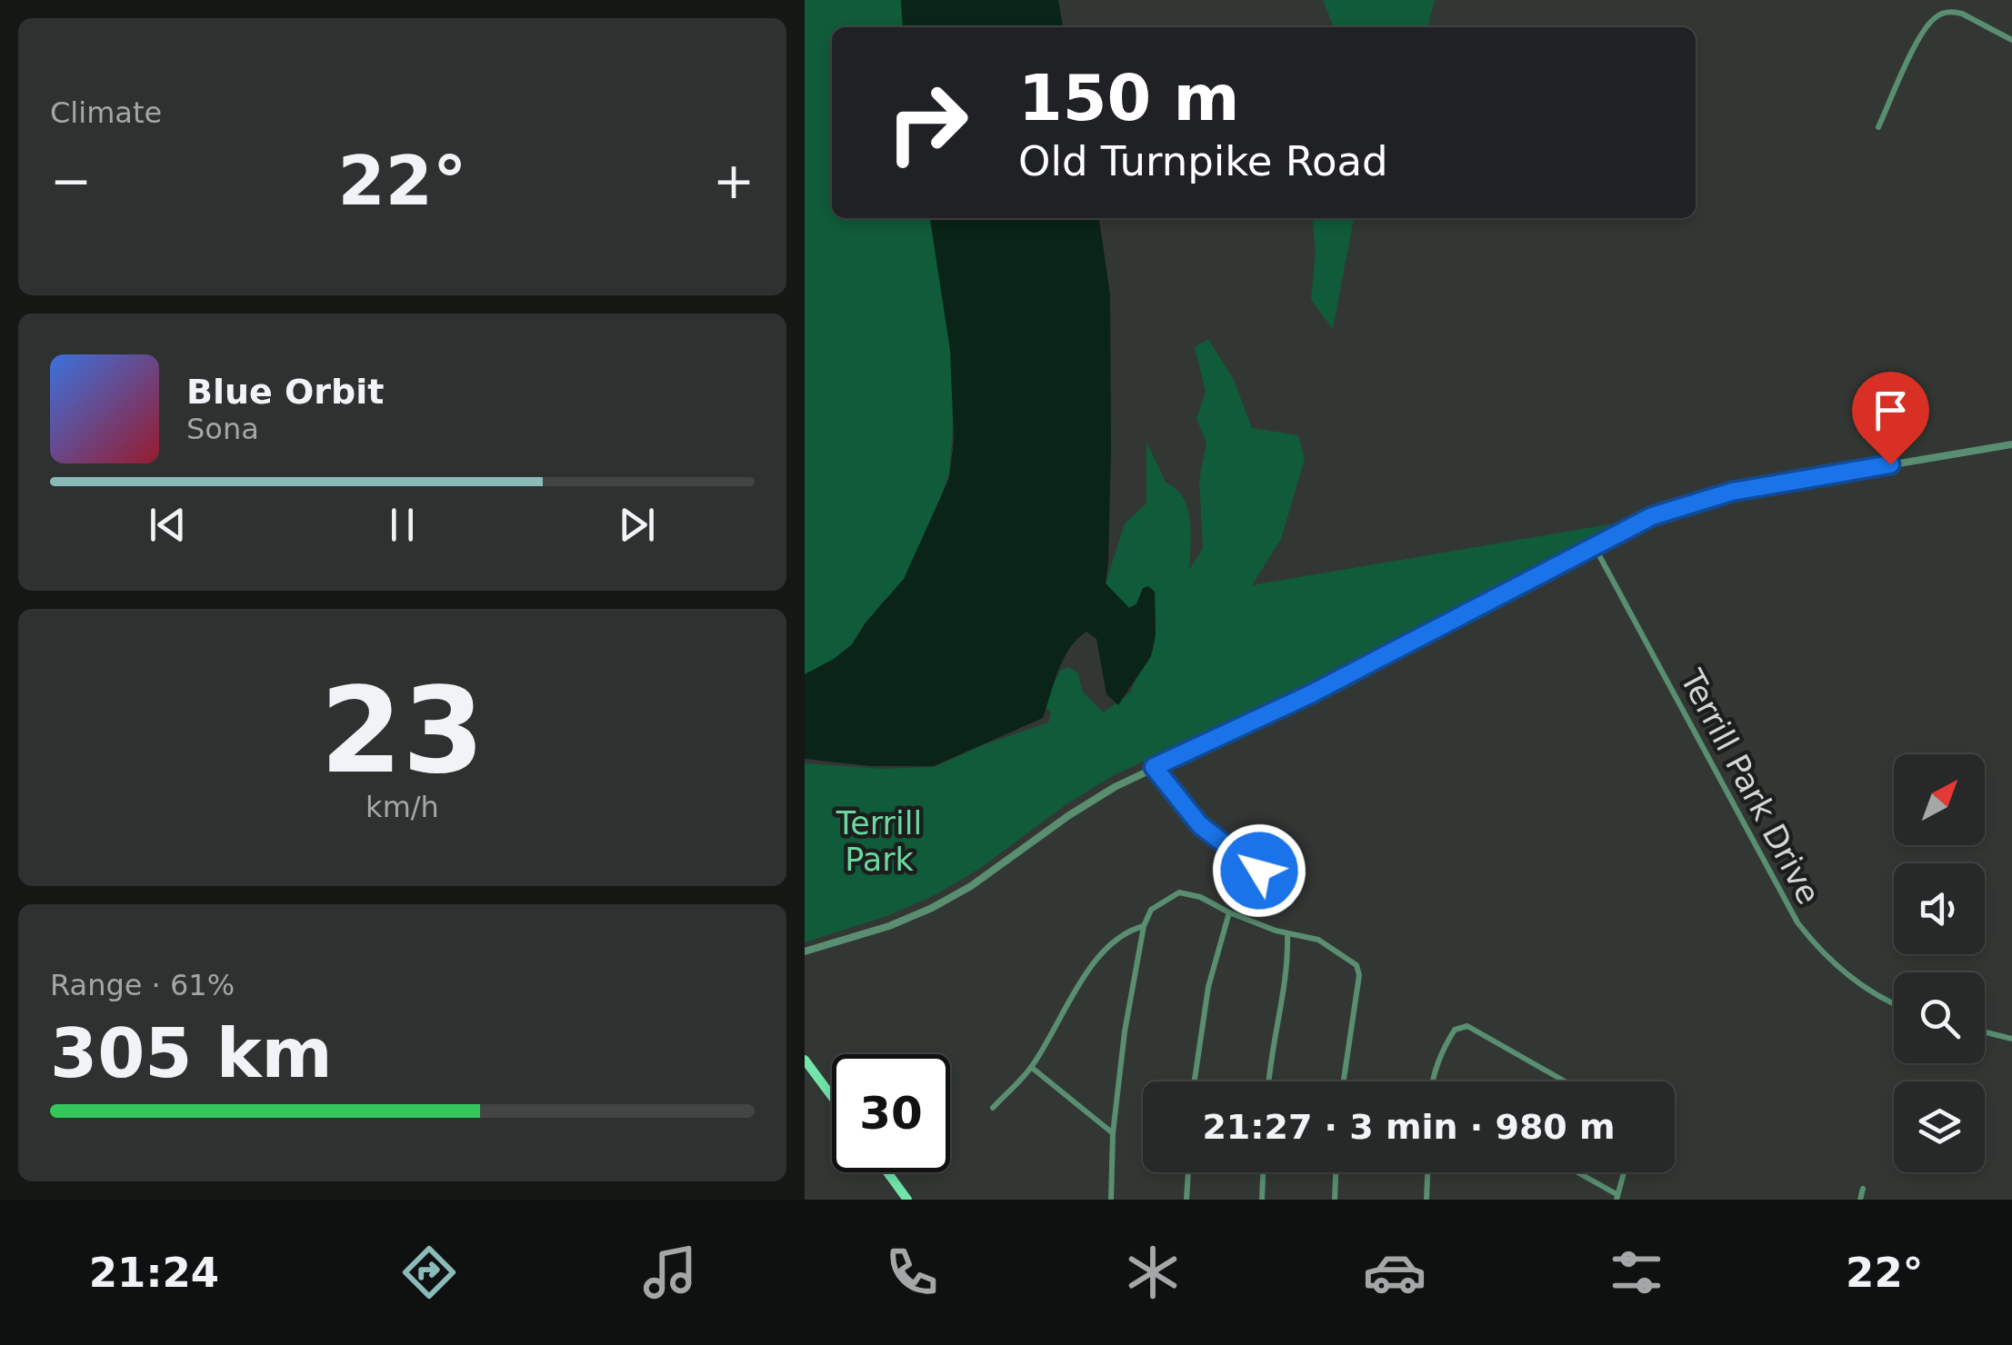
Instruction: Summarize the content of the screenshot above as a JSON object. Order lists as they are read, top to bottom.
{
  "streets": {
    "street": ["Terrill Park Drive"]
  },
  "parks": ["Terrill Park"],
  "north": "top right",
  "page": {
    "tile": [
      "Climate",
      ["23", "km/h"],
      ["Range · 61%", "305 km"]
    ],
    "turn": ["150 m", "Old Turnpike Road"],
    "heat": ["−", "22°", "+"],
    "song": ["Blue Orbit", "Sona"],
    "limit": "30",
    "trip": "21:27 · 3 min · 980 m",
    "tabs": ["21:24", "22°"]
  }
}
